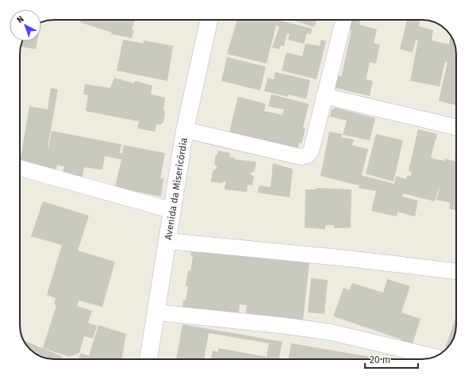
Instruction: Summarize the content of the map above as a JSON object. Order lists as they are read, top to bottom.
{
  "streets": {
    "street": ["Avenida da Misericórdia"]
  },
  "scale_bar": "20 m",
  "north": "top left"
}
